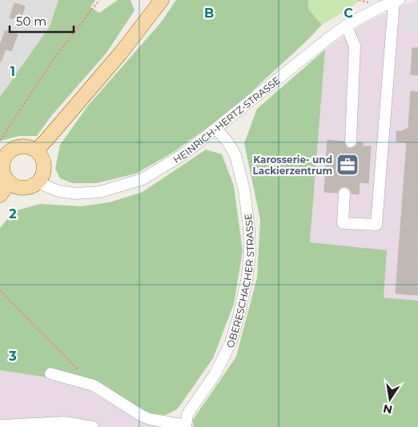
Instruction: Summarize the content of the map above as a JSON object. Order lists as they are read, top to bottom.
{
  "streets": {
    "street": ["HEINRICH-HERTZ-STRASSE", "OBERESCHACHER STRASSE"]
  },
  "crossings": [
    ["HEINRICH-HERTZ-STRASSE", "OBERESCHACHER STRASSE"]
  ],
  "places": {
    "office": ["Karosserie- und Lackierzentrum"]
  },
  "scale_bar": "50 m",
  "north": "bottom",
  "grid": {
    "columns": ["B", "C"],
    "rows": ["1", "2", "3"]
  }
}
